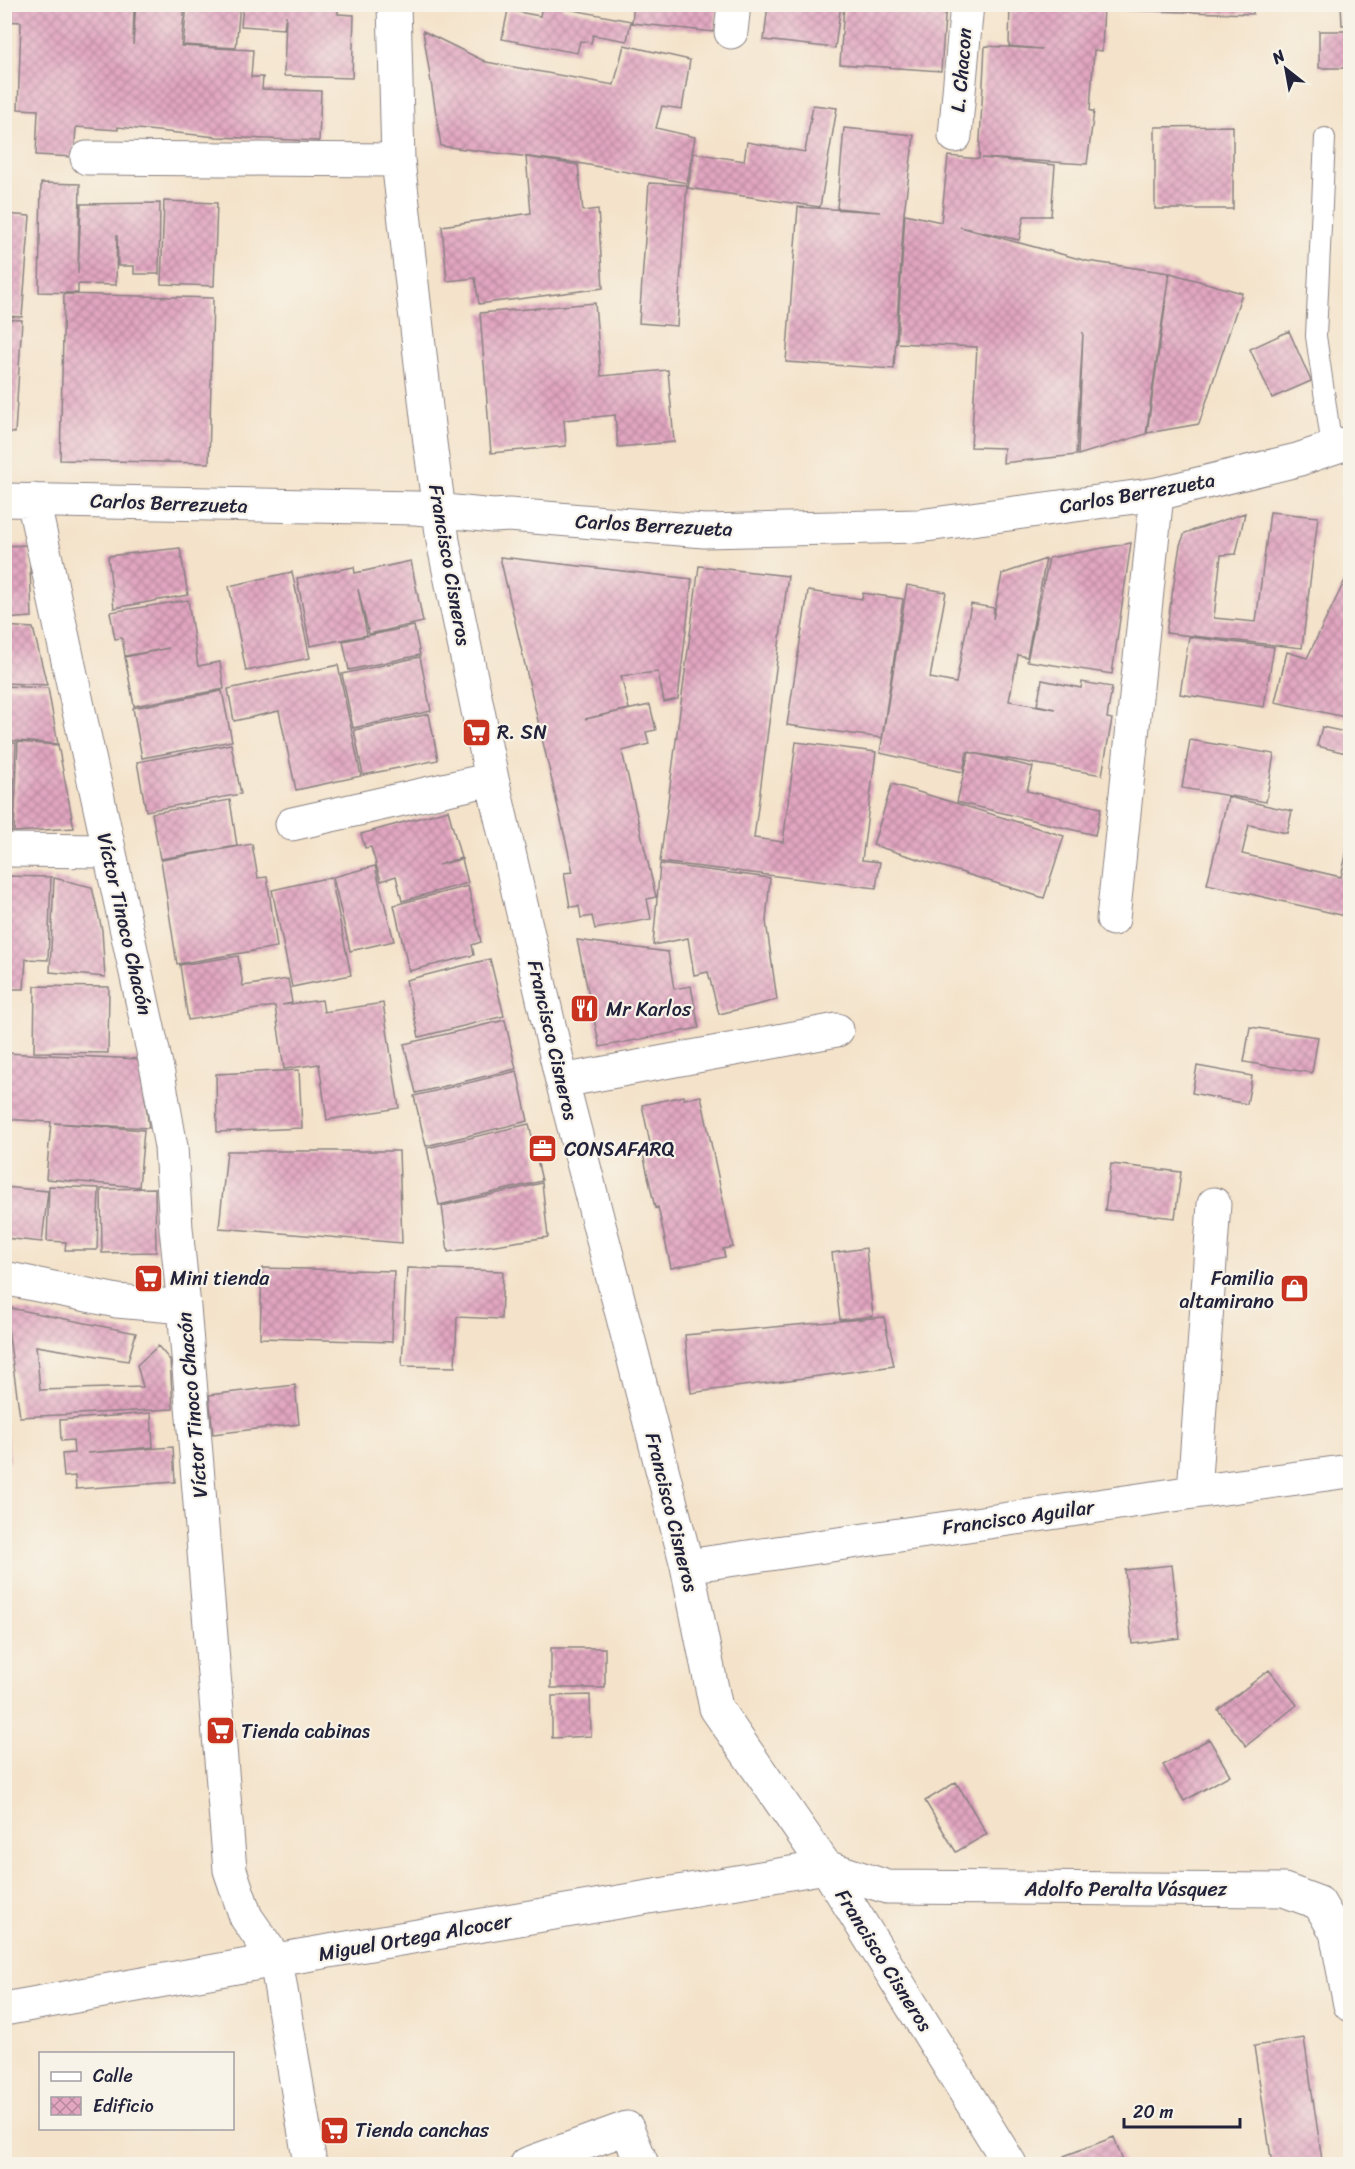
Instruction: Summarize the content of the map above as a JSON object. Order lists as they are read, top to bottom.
{
  "streets": {
    "street": [
      "L. Chacon",
      "Carlos Berrezueta",
      "Francisco Cisneros",
      "Víctor Tinoco Chacón",
      "Francisco Aguilar",
      "Adolfo Peralta Vásquez",
      "Miguel Ortega Alcocer"
    ]
  },
  "crossings": [
    ["Carlos Berrezueta", "Francisco Cisneros"],
    ["Carlos Berrezueta", "Víctor Tinoco Chacón"],
    ["Francisco Cisneros", "Francisco Aguilar"],
    ["Francisco Cisneros", "Adolfo Peralta Vásquez"],
    ["Francisco Cisneros", "Miguel Ortega Alcocer"],
    ["Víctor Tinoco Chacón", "Miguel Ortega Alcocer"],
    ["Adolfo Peralta Vásquez", "Miguel Ortega Alcocer"]
  ],
  "places": {
    "supermarket": [
      "R. SN",
      "Mini tienda",
      "Tienda cabinas",
      "Tienda canchas"
    ],
    "restaurant": ["Mr Karlos"],
    "office": ["CONSAFARQ"],
    "shop": ["Familia altamirano"]
  },
  "legend": ["Calle", "Edificio"],
  "scale_bar": "20 m",
  "north": "top left"
}
